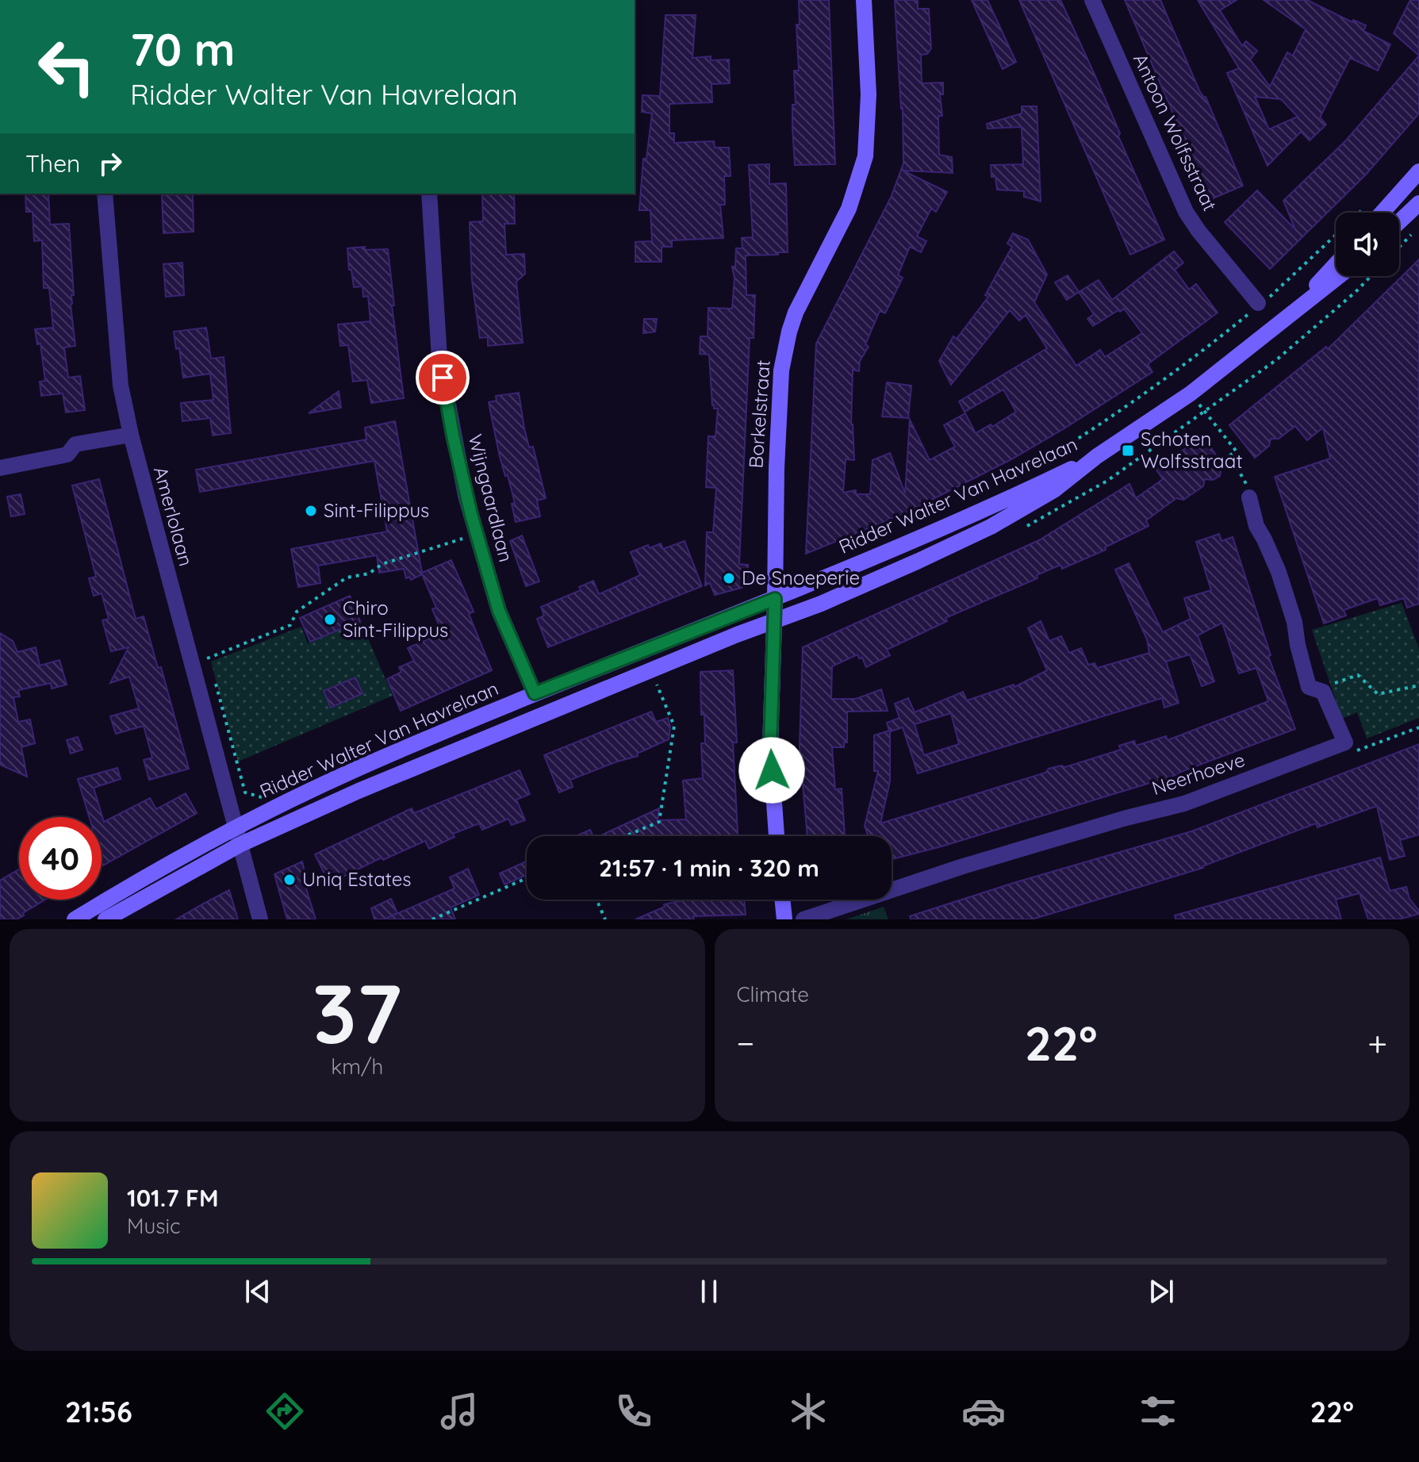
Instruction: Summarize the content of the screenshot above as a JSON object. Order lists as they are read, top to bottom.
{
  "streets": {
    "main road": ["Borkelstraat", "Ridder Walter Van Havrelaan"],
    "street": [
      "Antoon Wolfsstraat",
      "Wijngaardlaan",
      "Amerlolaan",
      "Neerhoeve"
    ]
  },
  "crossings": [
    ["Borkelstraat", "Ridder Walter Van Havrelaan"],
    ["Ridder Walter Van Havrelaan", "Wijngaardlaan"],
    ["Ridder Walter Van Havrelaan", "Amerlolaan"]
  ],
  "places": {
    "transit": ["Schoten Wolfsstraat"],
    "other": [
      "Sint-Filippus",
      "De Snoeperie",
      "Chiro Sint-Filippus",
      "Uniq Estates"
    ]
  },
  "page": {
    "turn": ["70 m", "Ridder Walter Van Havrelaan"],
    "then": "Then",
    "limit": "40",
    "trip": "21:57 · 1 min · 320 m",
    "tile": [
      ["37", "km/h"],
      "Climate"
    ],
    "heat": ["−", "22°", "+"],
    "song": ["101.7 FM", "Music"],
    "tabs": ["21:56", "22°"]
  }
}
